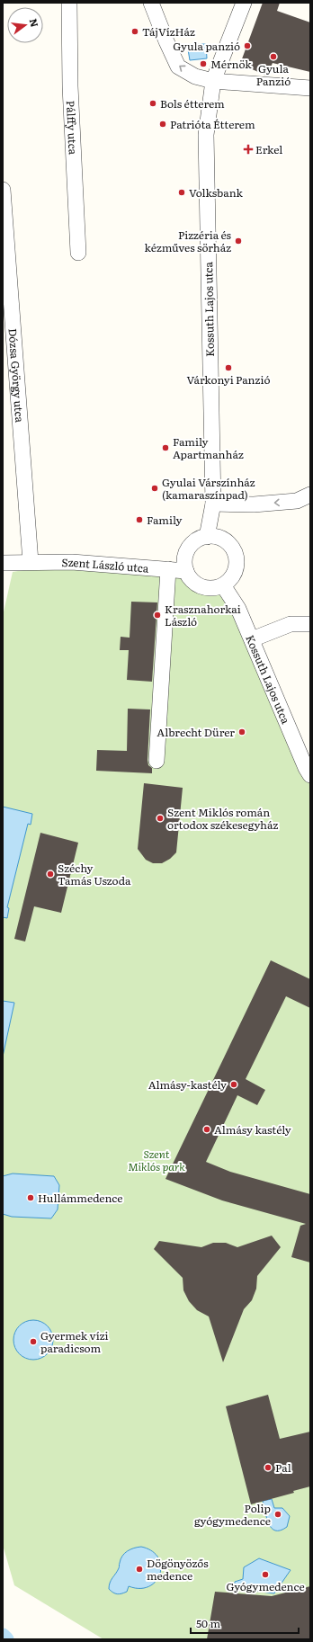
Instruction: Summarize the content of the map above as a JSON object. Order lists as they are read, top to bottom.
{
  "streets": {
    "street": [
      "Pálffy utca",
      "Kossuth Lajos utca",
      "Dózsa György utca",
      "Szent László utca"
    ]
  },
  "crossings": [
    ["Kossuth Lajos utca", "Szent László utca"],
    ["Dózsa György utca", "Szent László utca"]
  ],
  "parks": ["Szent Miklós park"],
  "places": {
    "other": [
      "TájVízHáz",
      "Gyula panzió",
      "Gyula Panzió",
      "Mérnök",
      "Bols étterem",
      "Patrióta Étterem",
      "Volksbank",
      "Pizzéria és kézműves sörház",
      "Várkonyi Panzió",
      "Family Apartmanház",
      "Gyulai Várszínház (kamaraszínpad)",
      "Family",
      "Krasznahorkai László",
      "Albrecht Dürer",
      "Szent Miklós román ortodox székesegyház",
      "Széchy Tamás Uszoda",
      "Almásy-kastély",
      "Almásy kastély",
      "Hullámmedence",
      "Gyermek vízi paradicsom",
      "Pal",
      "Polip gyógymedence",
      "Dögönyözős medence",
      "Gyógymedence"
    ],
    "health": ["Erkel"]
  },
  "scale_bar": "50 m",
  "north": "right"
}
